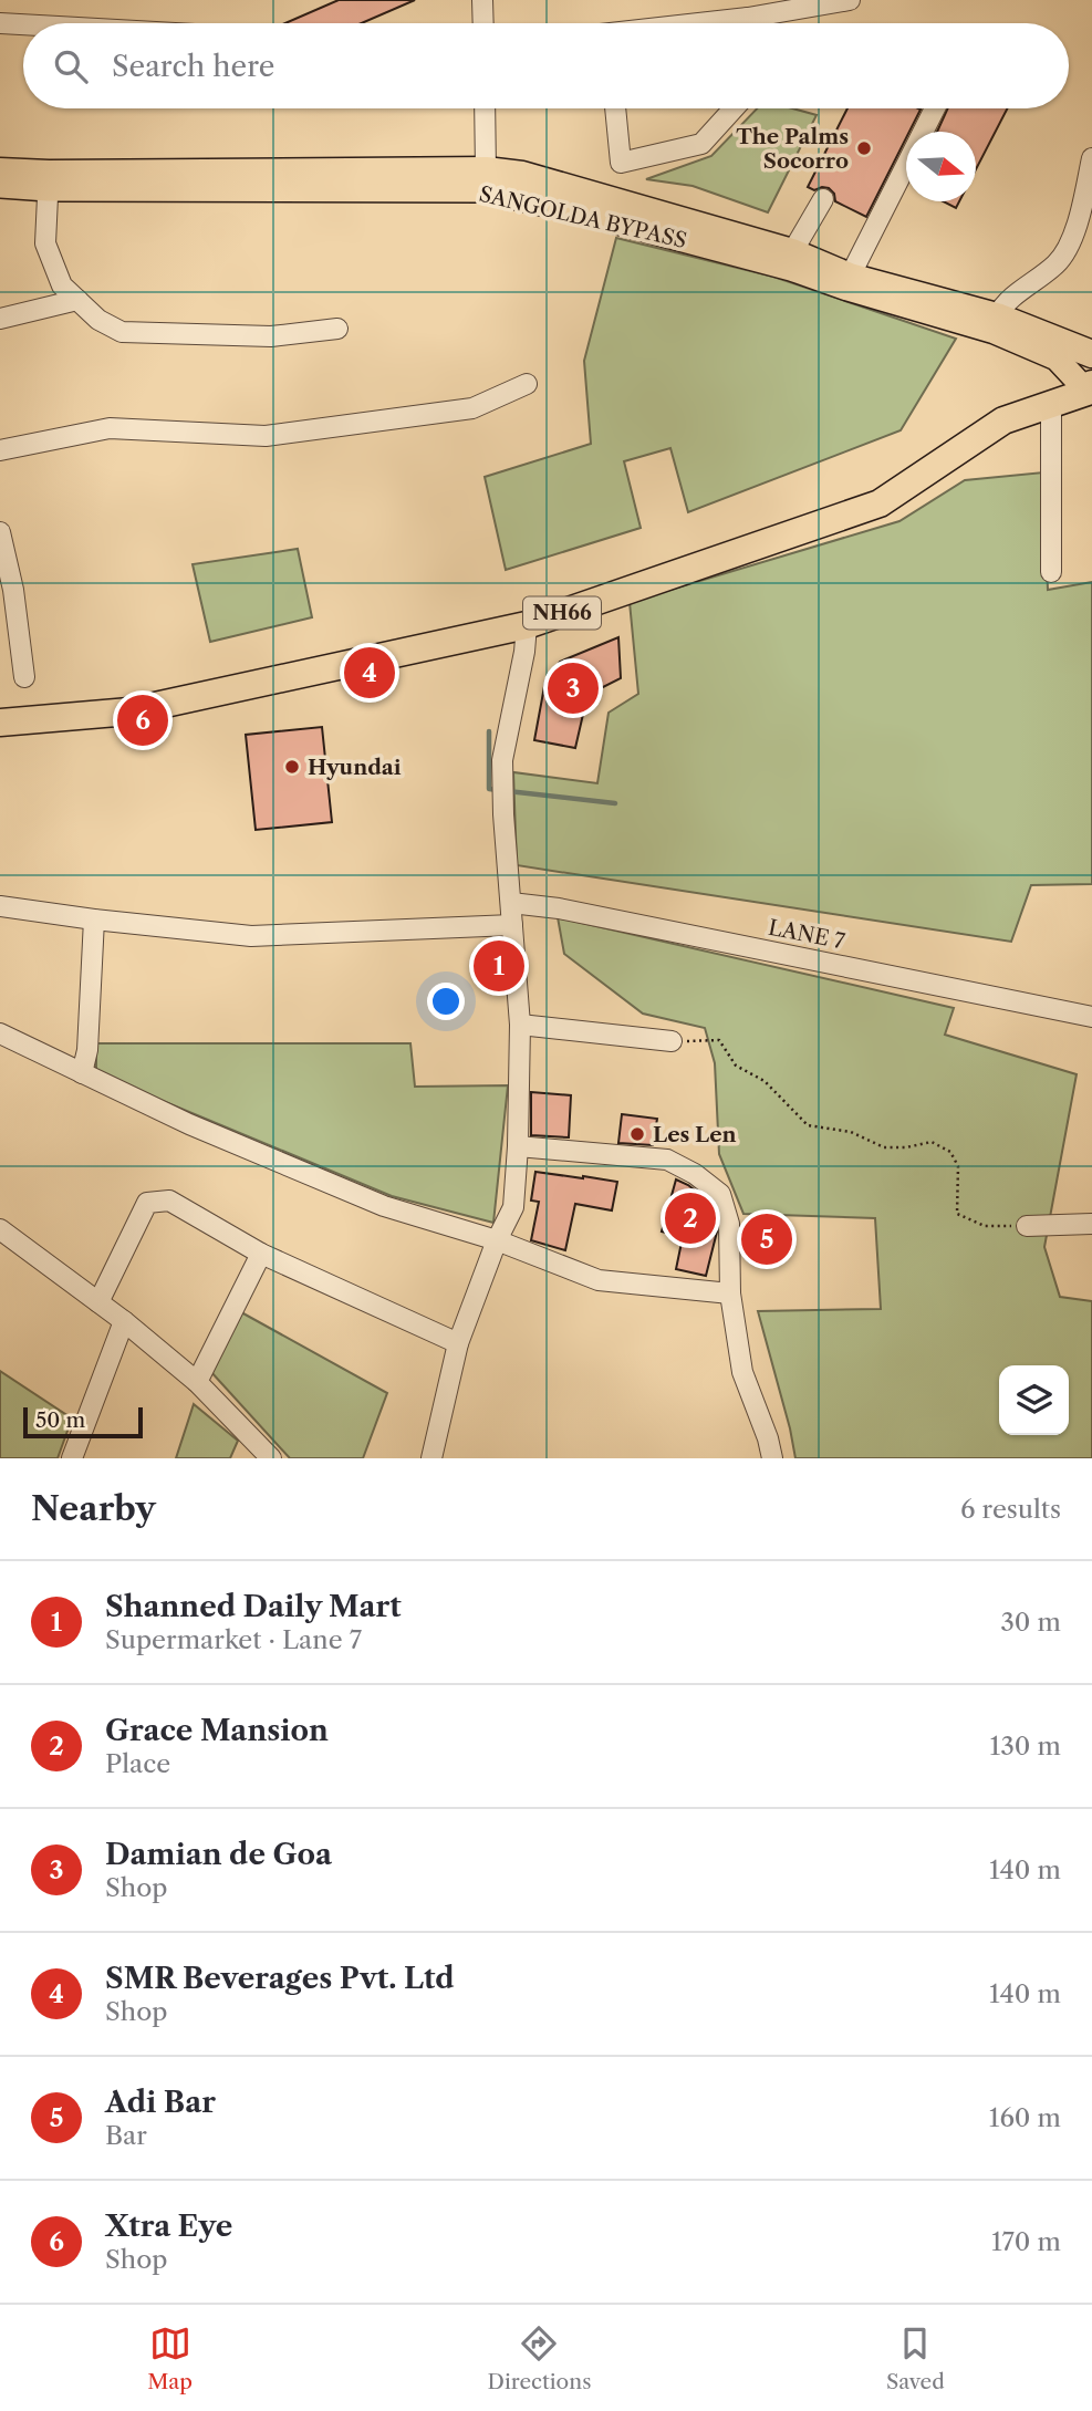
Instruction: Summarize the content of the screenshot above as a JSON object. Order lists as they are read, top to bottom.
{
  "streets": {
    "highway": ["SANGOLDA BYPASS", "NH66"],
    "street": ["LANE 7"]
  },
  "crossings": [
    ["SANGOLDA BYPASS", "NH66"]
  ],
  "places": ["The Palms Socorro", "Hyundai", "Les Len"],
  "scale_bar": "50 m",
  "north": "right",
  "page": {
    "search": "Search here",
    "pins": [
      "4",
      "3",
      "6",
      "1",
      "2",
      "5"
    ],
    "scale": "50 m",
    "heading": ["Nearby", "6 results"],
    "list": [
      {
        "mark": "1",
        "name": "Shanned Daily Mart",
        "note": "Supermarket · Lane 7",
        "value": "30 m"
      },
      {
        "mark": "2",
        "name": "Grace Mansion",
        "note": "Place",
        "value": "130 m"
      },
      {
        "mark": "3",
        "name": "Damian de Goa",
        "note": "Shop",
        "value": "140 m"
      },
      {
        "mark": "4",
        "name": "SMR Beverages Pvt. Ltd",
        "note": "Shop",
        "value": "140 m"
      },
      {
        "mark": "5",
        "name": "Adi Bar",
        "note": "Bar",
        "value": "160 m"
      },
      {
        "mark": "6",
        "name": "Xtra Eye",
        "note": "Shop",
        "value": "170 m"
      }
    ],
    "nav": ["Map", "Directions", "Saved"]
  }
}
